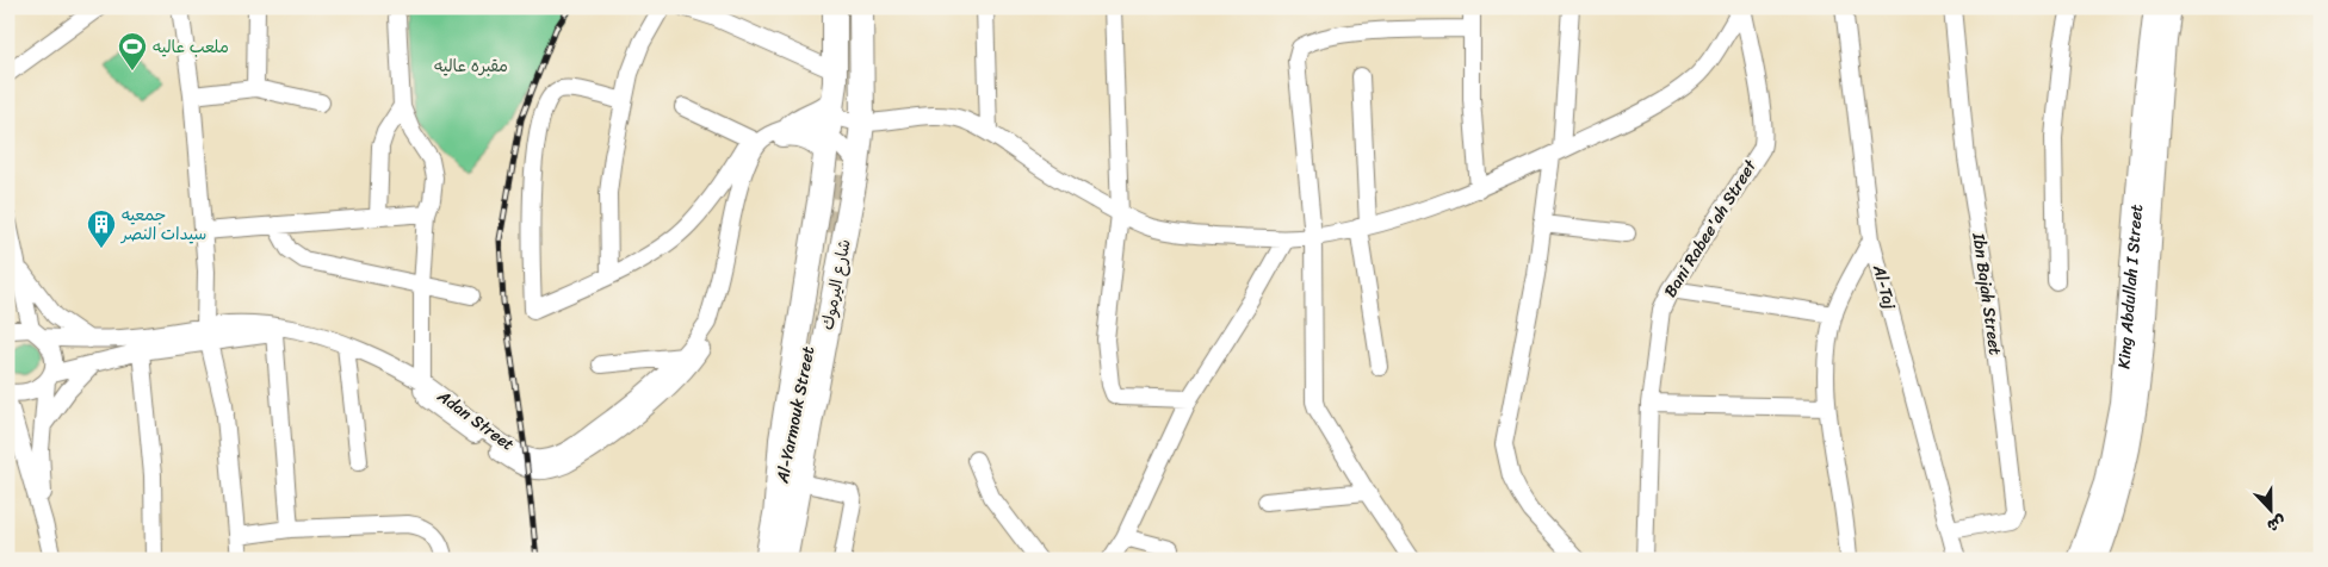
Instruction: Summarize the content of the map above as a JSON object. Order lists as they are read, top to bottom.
{
  "streets": {
    "highway": ["شارع اليرموك", "Al-Yarmouk Street"],
    "main road": ["King Abdullah I Street"],
    "street": [
      "Bani Rabee'ah Street",
      "Al-Taj",
      "Ibn Bajah Street",
      "Adan Street"
    ]
  },
  "crossings": [
    ["Al-Taj", "Ibn Bajah Street"]
  ],
  "parks": ["مقبره عاليه"],
  "places": {
    "sports": ["ملعب عاليه"],
    "building": ["جمعيه سيدات النصر"]
  },
  "north": "bottom"
}
